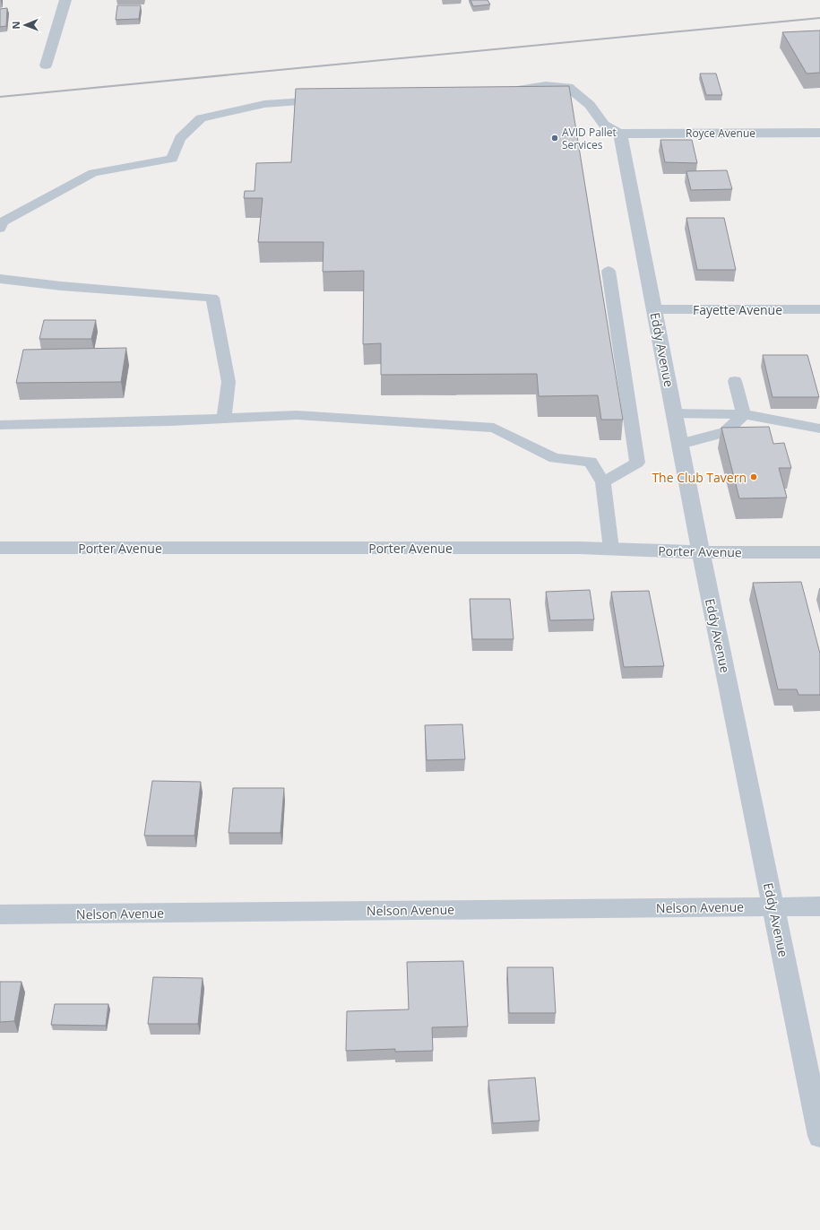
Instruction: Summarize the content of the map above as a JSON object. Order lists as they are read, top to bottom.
{
  "streets": {
    "street": [
      "Royce Avenue",
      "Fayette Avenue",
      "Eddy Avenue",
      "Porter Avenue",
      "Nelson Avenue"
    ]
  },
  "crossings": [
    ["Royce Avenue", "Eddy Avenue"],
    ["Fayette Avenue", "Eddy Avenue"],
    ["Eddy Avenue", "Porter Avenue"],
    ["Eddy Avenue", "Nelson Avenue"]
  ],
  "places": ["AVID Pallet Services", "The Club Tavern"],
  "north": "left"
}
